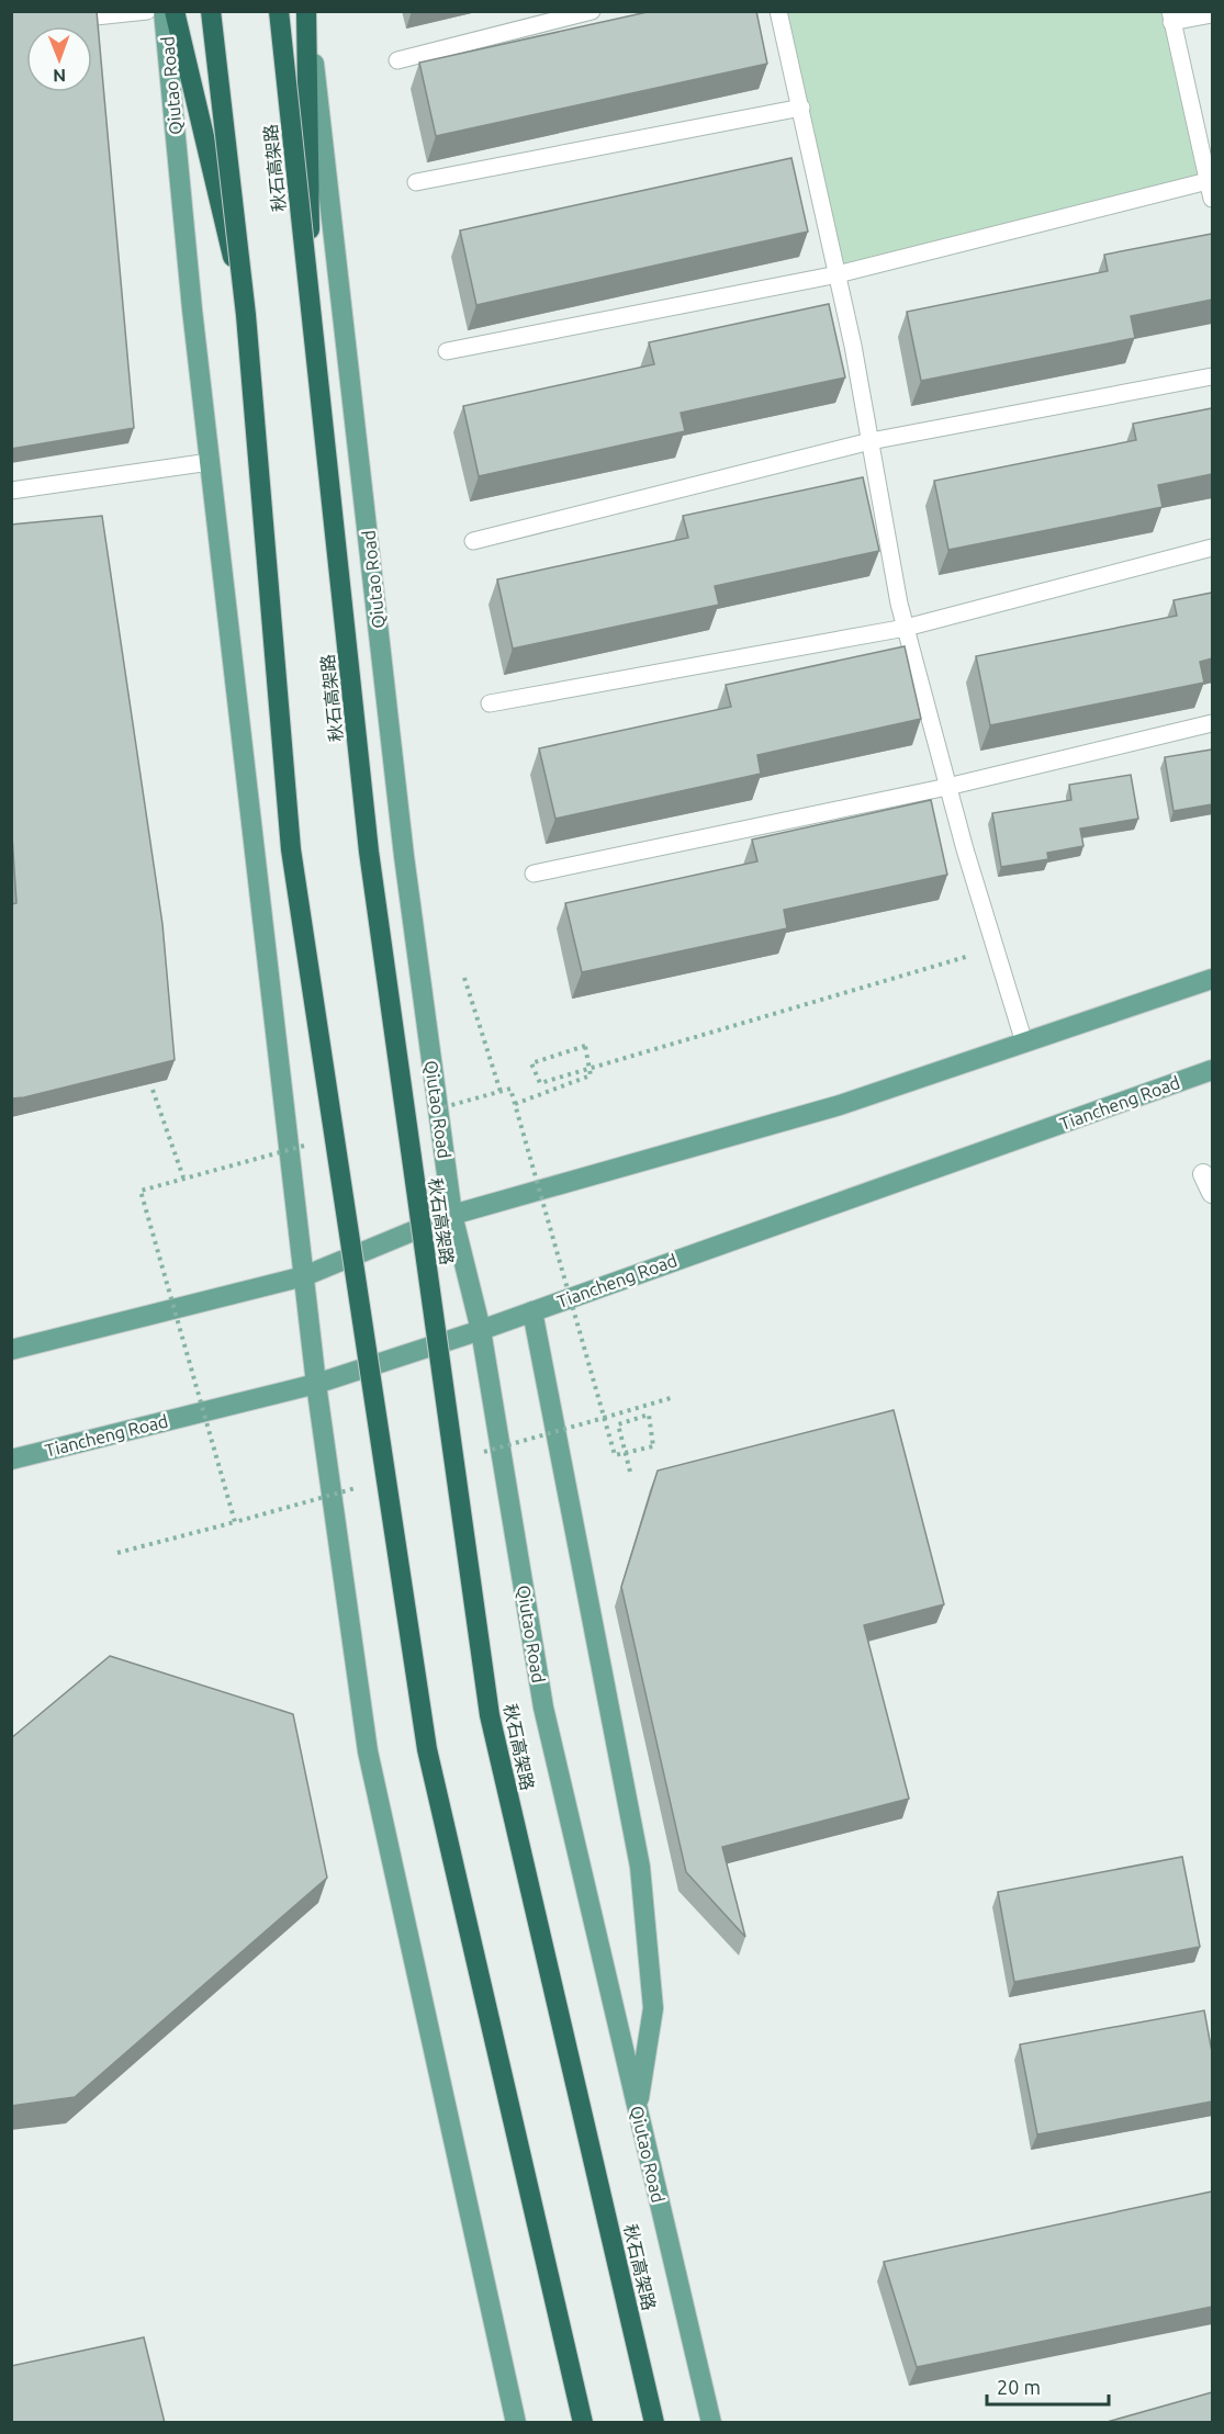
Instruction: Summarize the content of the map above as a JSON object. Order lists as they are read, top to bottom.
{
  "streets": {
    "highway": ["秋石高架路"],
    "main road": ["Qiutao Road", "Tiancheng Road"]
  },
  "crossings": [
    ["Qiutao Road", "Tiancheng Road"]
  ],
  "scale_bar": "20 m",
  "north": "bottom"
}
